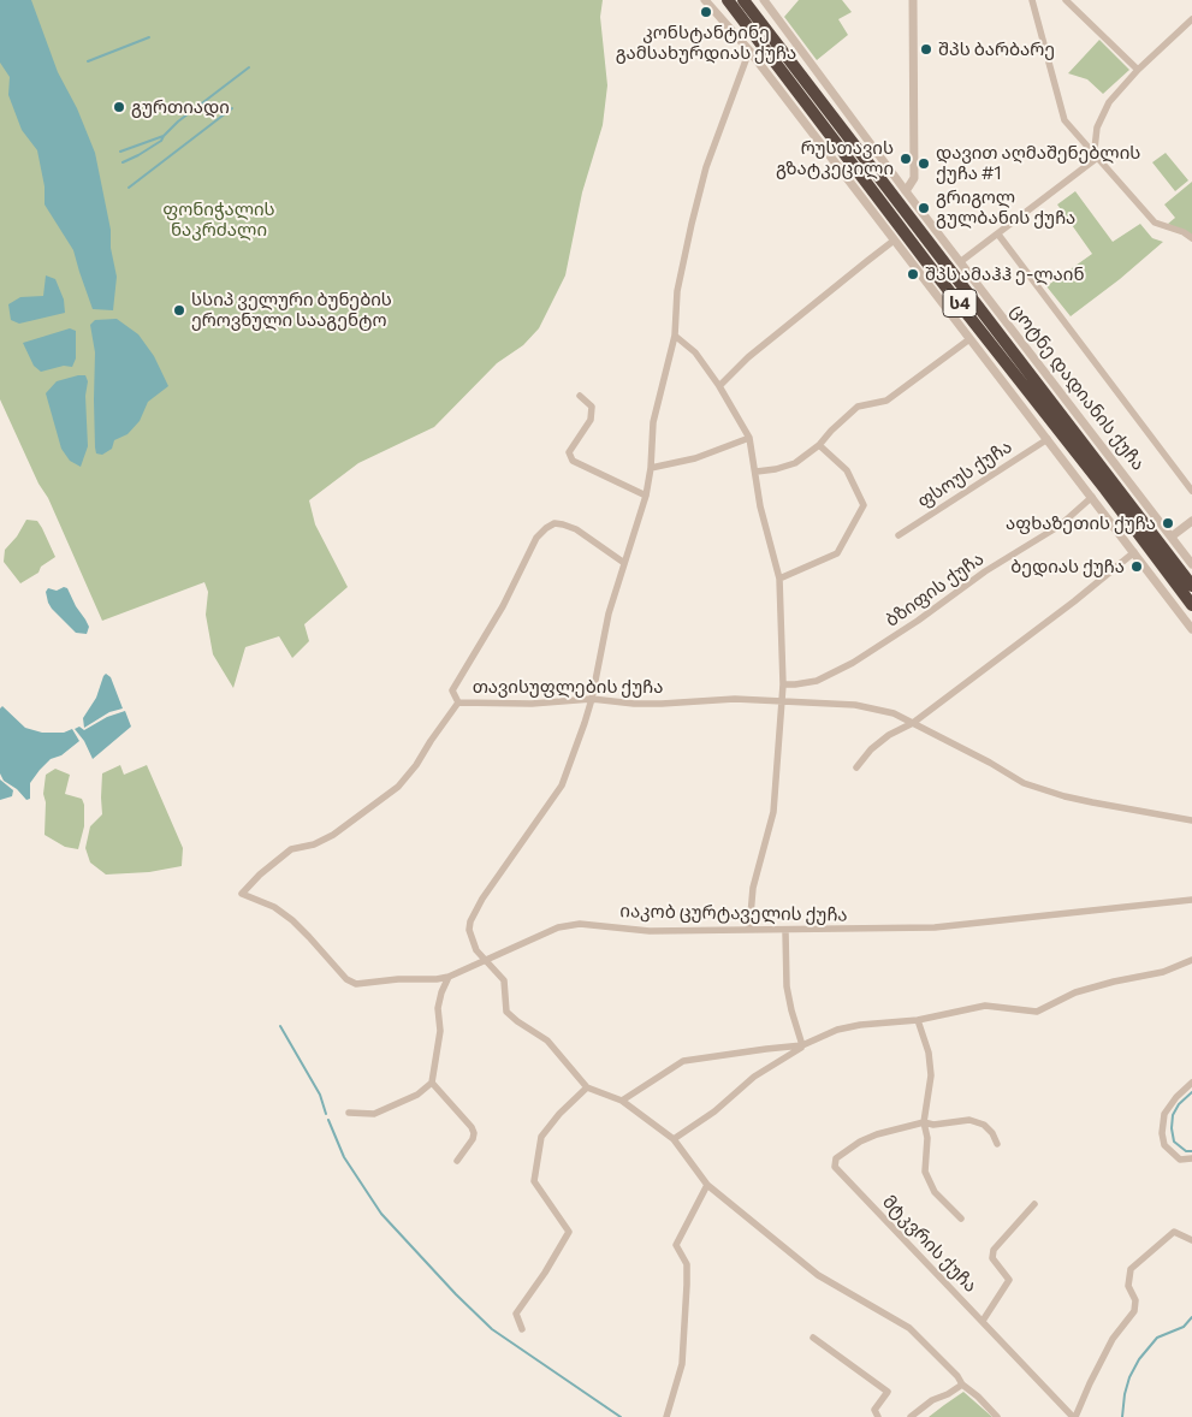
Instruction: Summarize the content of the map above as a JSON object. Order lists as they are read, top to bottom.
{
  "streets": {
    "highway": ["ს4"],
    "street": [
      "ცოტნე დადიანის ქუჩა",
      "ფსოუს ქუჩა",
      "ბზიფის ქუჩა",
      "თავისუფლების ქუჩა",
      "იაკობ ცურტაველის ქუჩა",
      "მტკვრის ქუჩა"
    ]
  },
  "crossings": [
    ["თავისუფლების ქუჩა", "იაკობ ცურტაველის ქუჩა"]
  ],
  "parks": ["ფონიჭალის ნაკრძალი"],
  "places": [
    "კონსტანტინე გამსახურდიას ქუჩა",
    "შპს ბარბარე",
    "გურთიადი",
    "რუსთავის გზატკეცილი",
    "დავით აღმაშენებლის ქუჩა #1",
    "გრიგოლ გულბანის ქუჩა",
    "შპს ამაჰჰ ე-ლაინ",
    "სსიპ ველური ბუნების ეროვნული სააგენტო",
    "აფხაზეთის ქუჩა",
    "ბედიას ქუჩა"
  ]
}
